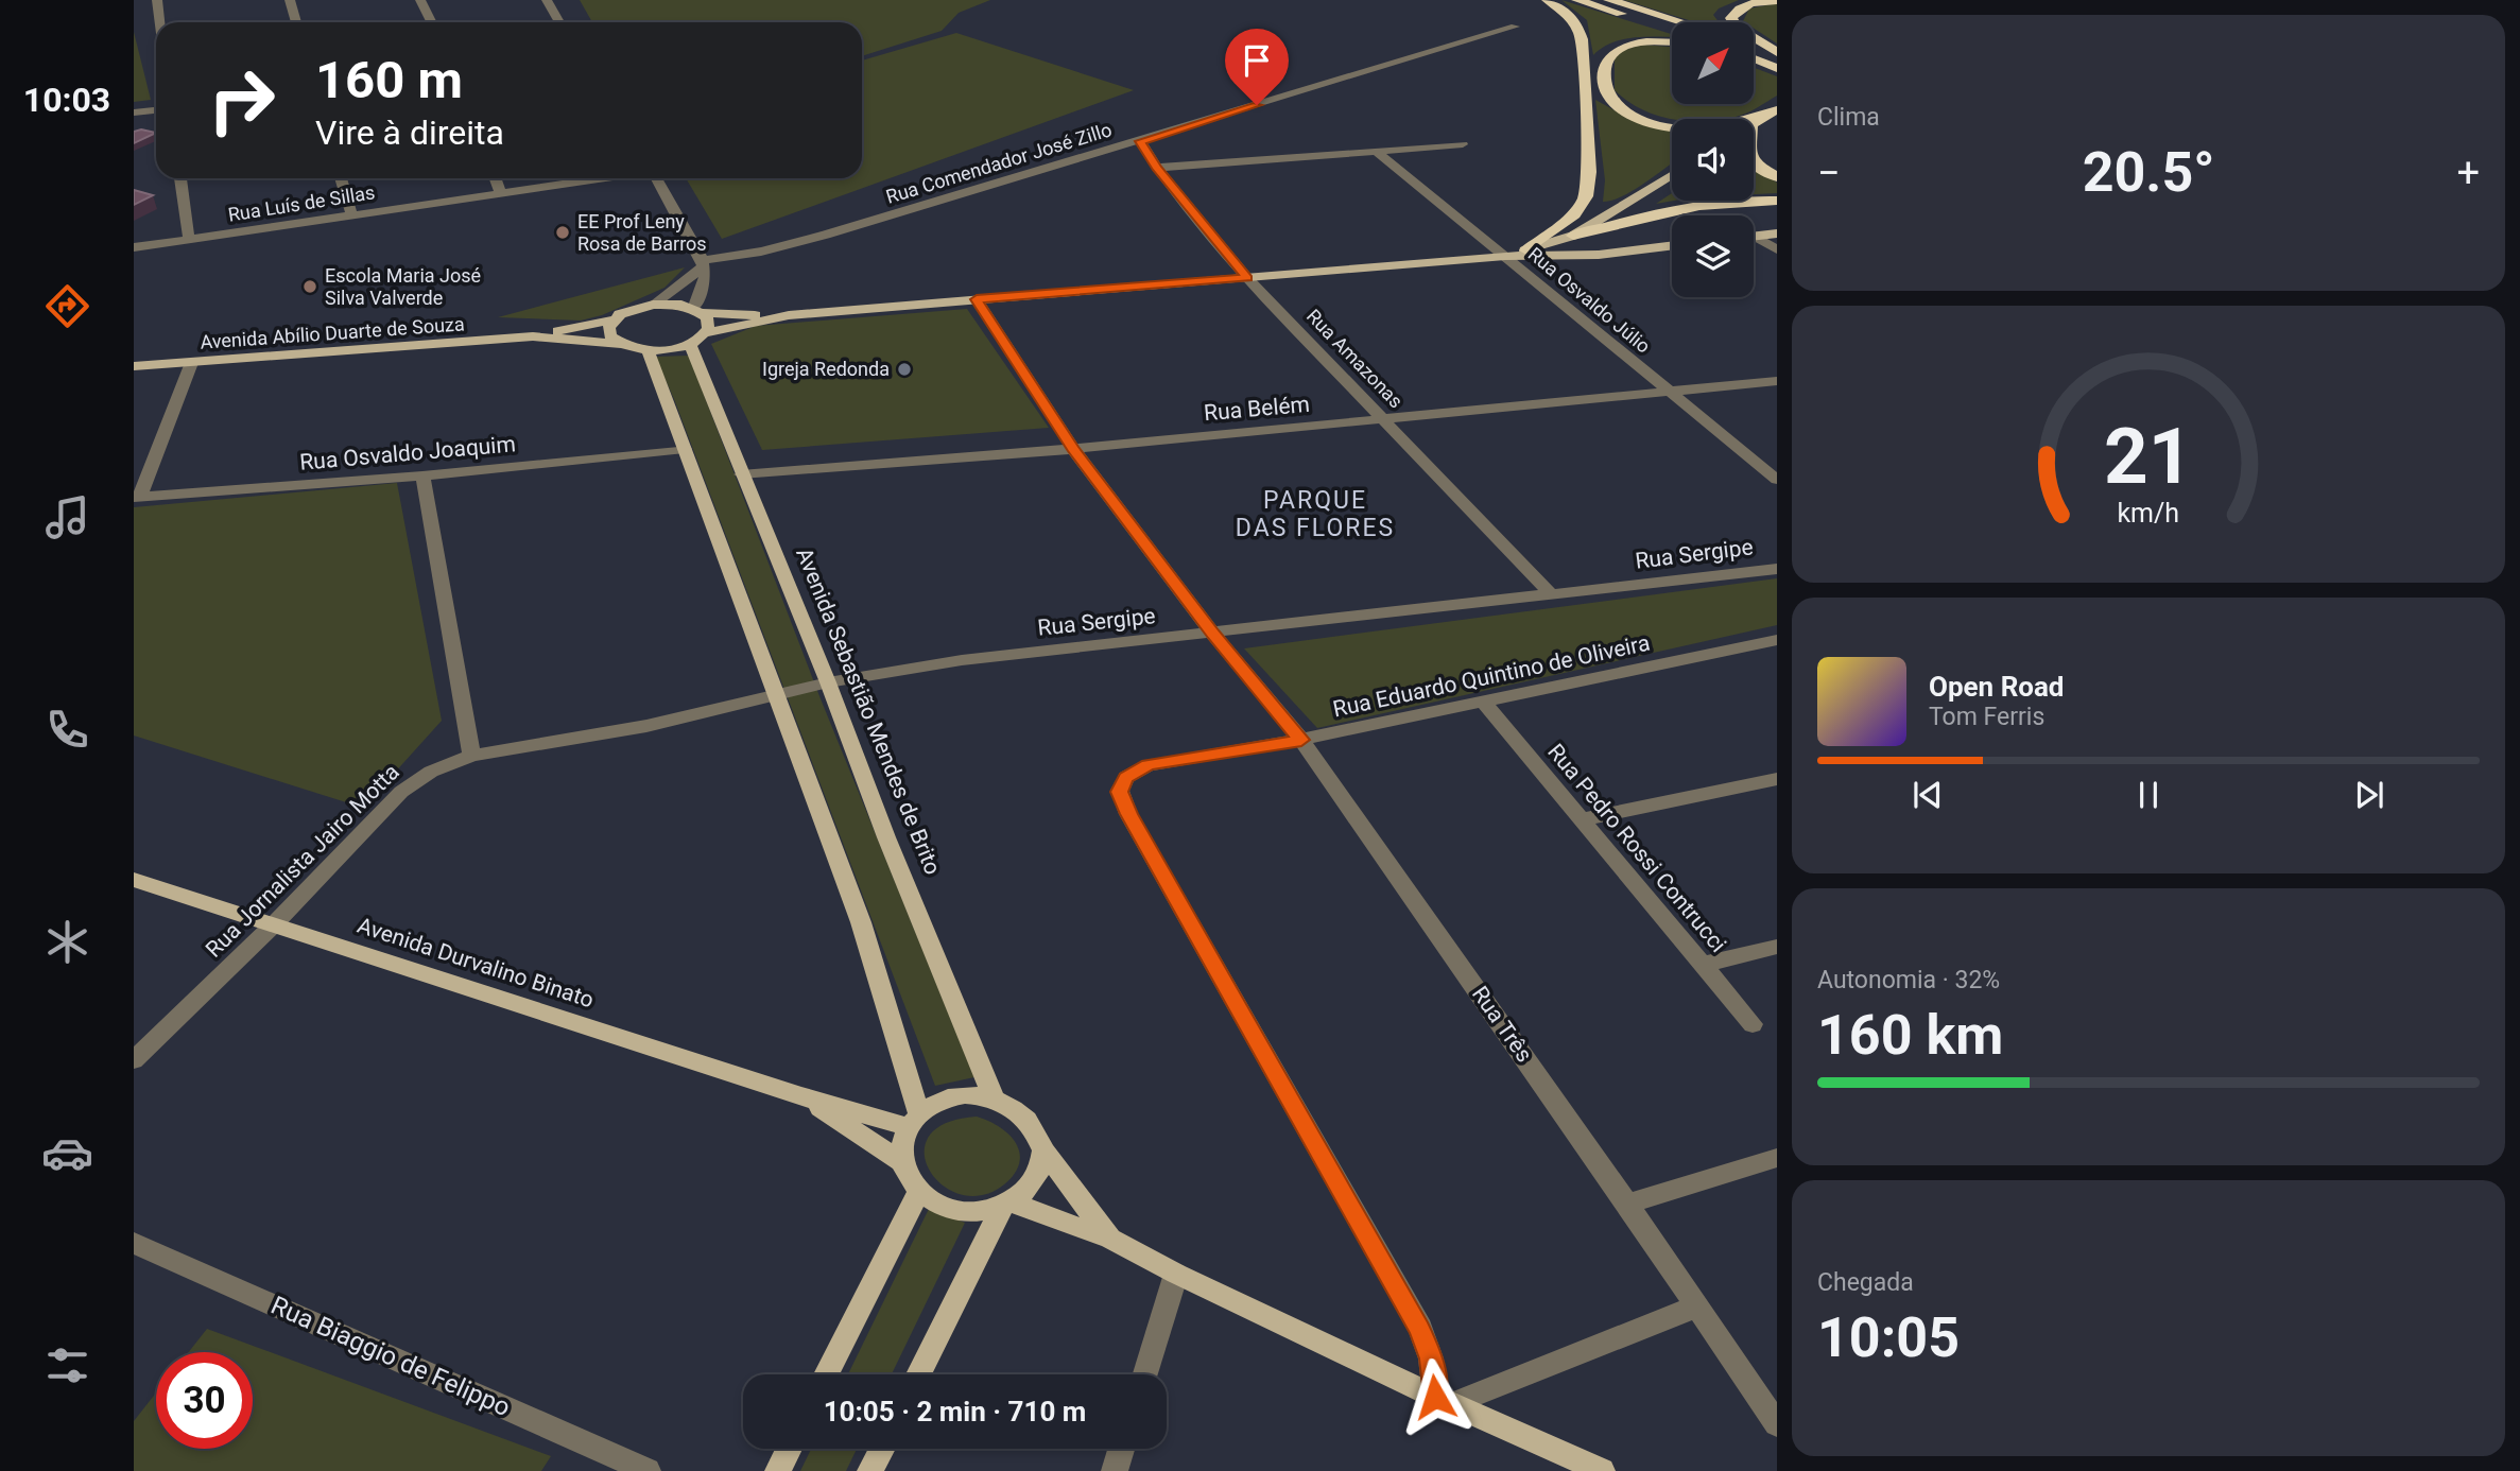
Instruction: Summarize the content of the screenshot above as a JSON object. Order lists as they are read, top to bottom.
{
  "streets": {
    "main road": ["Avenida Abílio Duarte de Souza", "Avenida Sebastião Mendes de Brito", "Avenida Durvalino Binato"],
    "street": [
      "Rua Comendador José Zillo",
      "Rua Luís de Sillas",
      "Rua Osvaldo Júlio",
      "Rua Amazonas",
      "Rua Belém",
      "Rua Osvaldo Joaquim",
      "Rua Sergipe",
      "Rua Eduardo Quintino de Oliveira",
      "Rua Pedro Rossi Contrucci",
      "Rua Jornalista Jairo Motta",
      "Rua Três",
      "Rua Biaggio de Felippo"
    ]
  },
  "crossings": [
    ["Rua Comendador José Zillo", "Rua Amazonas"],
    ["Rua Osvaldo Júlio", "Rua Belém"],
    ["Rua Amazonas", "Rua Belém"],
    ["Rua Amazonas", "Rua Sergipe"],
    ["Rua Belém", "Avenida Sebastião Mendes de Brito"],
    ["Rua Belém", "Rua Três"],
    ["Rua Sergipe", "Avenida Sebastião Mendes de Brito"],
    ["Rua Sergipe", "Rua Jornalista Jairo Motta"],
    ["Rua Sergipe", "Rua Três"],
    ["Rua Eduardo Quintino de Oliveira", "Rua Pedro Rossi Contrucci"],
    ["Rua Eduardo Quintino de Oliveira", "Rua Três"],
    ["Avenida Sebastião Mendes de Brito", "Avenida Durvalino Binato"],
    ["Rua Jornalista Jairo Motta", "Avenida Durvalino Binato"]
  ],
  "districts": ["PARQUE DAS FLORES"],
  "places": ["EE Prof Leny Rosa de Barros", "Escola Maria José Silva Valverde", "Igreja Redonda"],
  "north": "top right",
  "page": {
    "tabs": "10:03",
    "tile": [
      "Clima",
      ["Autonomia · 32%", "160 km"],
      ["Chegada", "10:05"]
    ],
    "turn": ["160 m", "Vire à direita"],
    "heat": ["−", "20.5°", "+"],
    "song": ["Open Road", "Tom Ferris"],
    "limit": "30",
    "trip": "10:05 · 2 min · 710 m",
    "gauge": ["21", "km/h"]
  }
}
